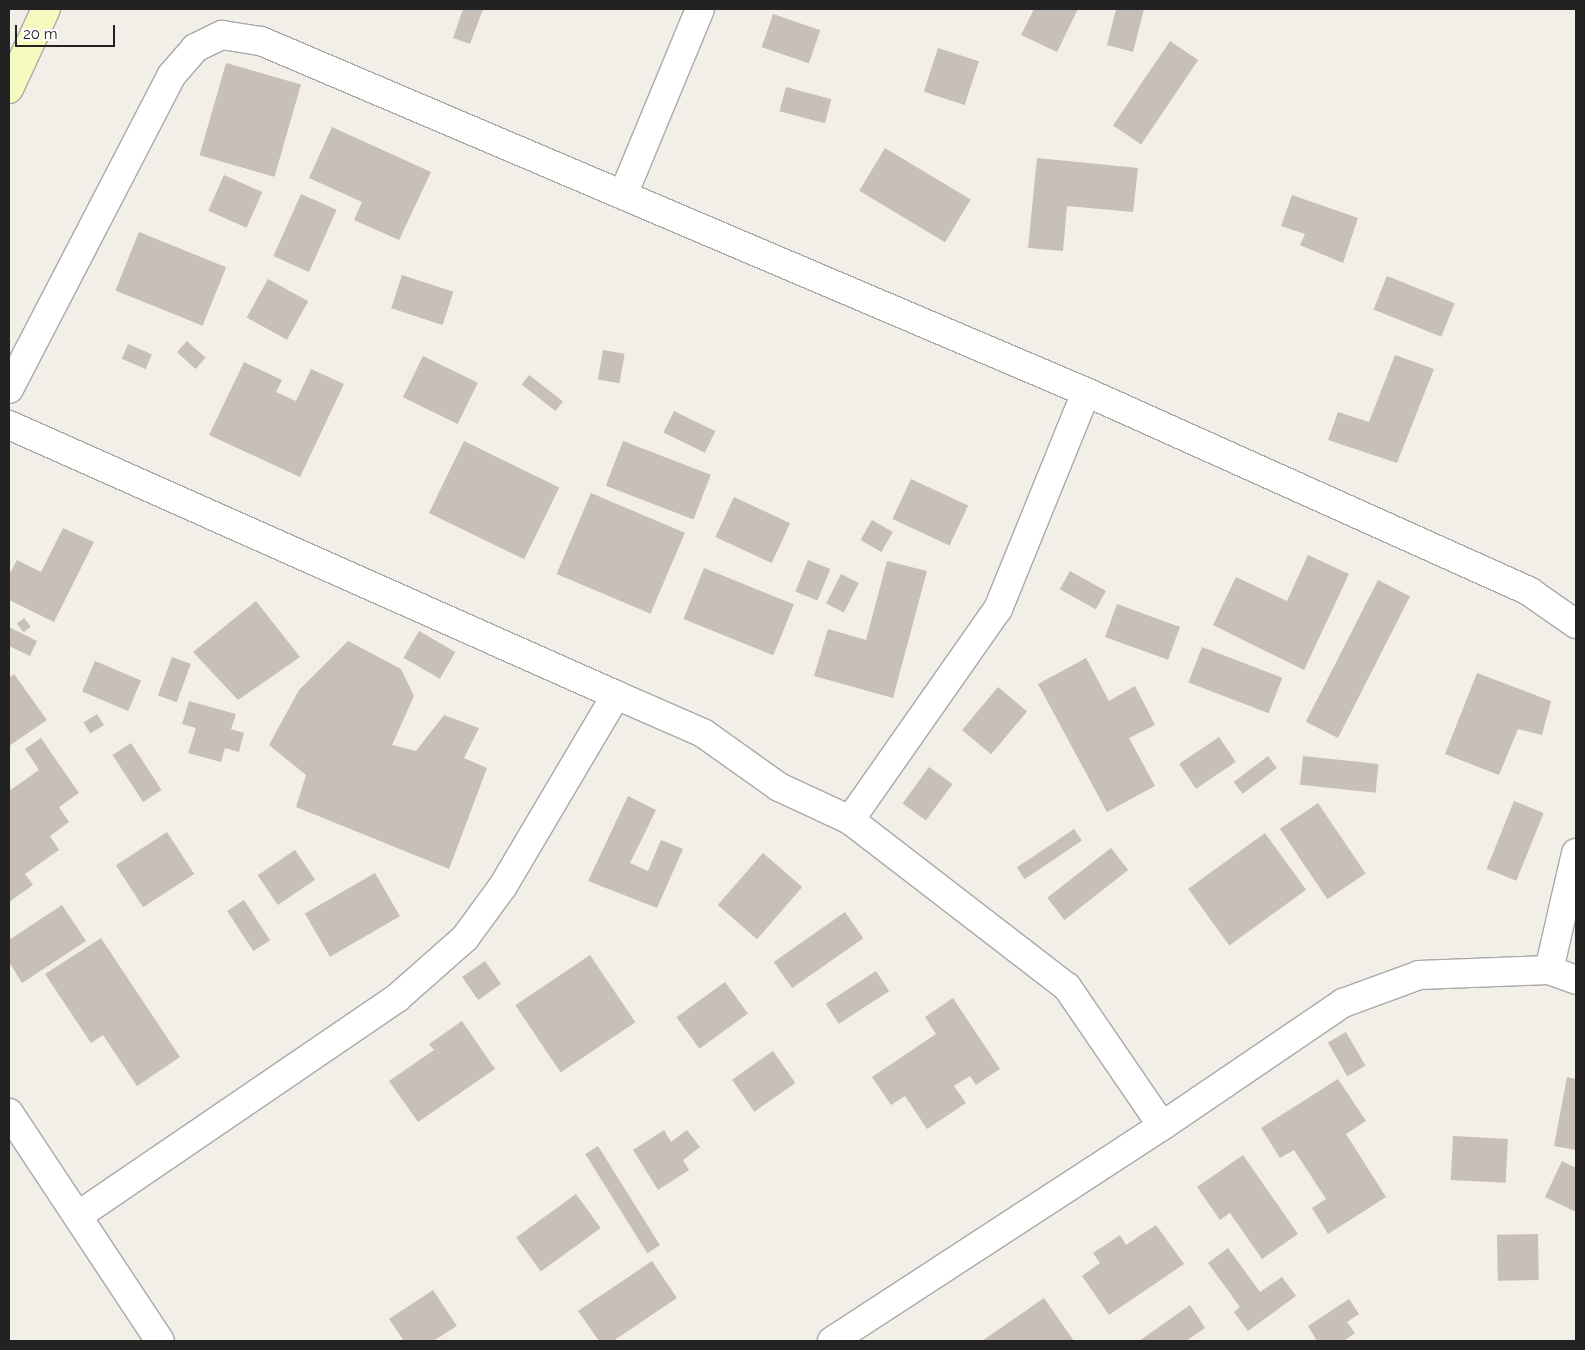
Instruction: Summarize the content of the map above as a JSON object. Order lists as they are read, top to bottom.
{
  "scale_bar": "20 m"
}
